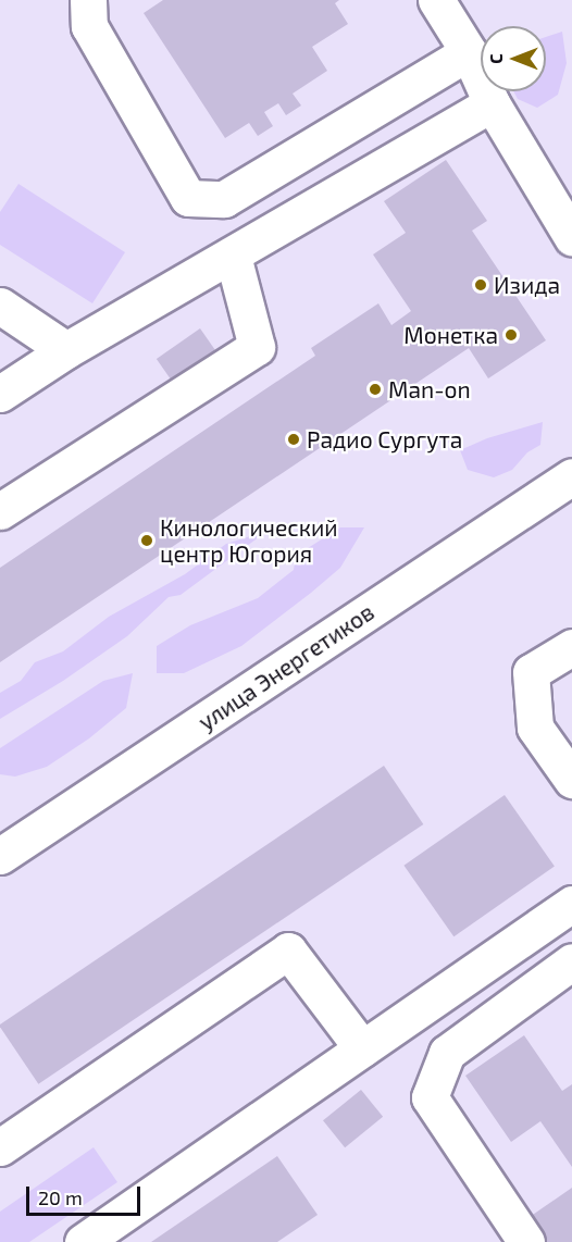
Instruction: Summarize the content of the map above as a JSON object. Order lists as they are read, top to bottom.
{
  "streets": {
    "main road": ["улица Энергетиков"]
  },
  "places": [
    "Изида",
    "Монетка",
    "Man-on",
    "Радио Сургута",
    "Кинологический центр Югория"
  ],
  "scale_bar": "20 m",
  "north": "left"
}
